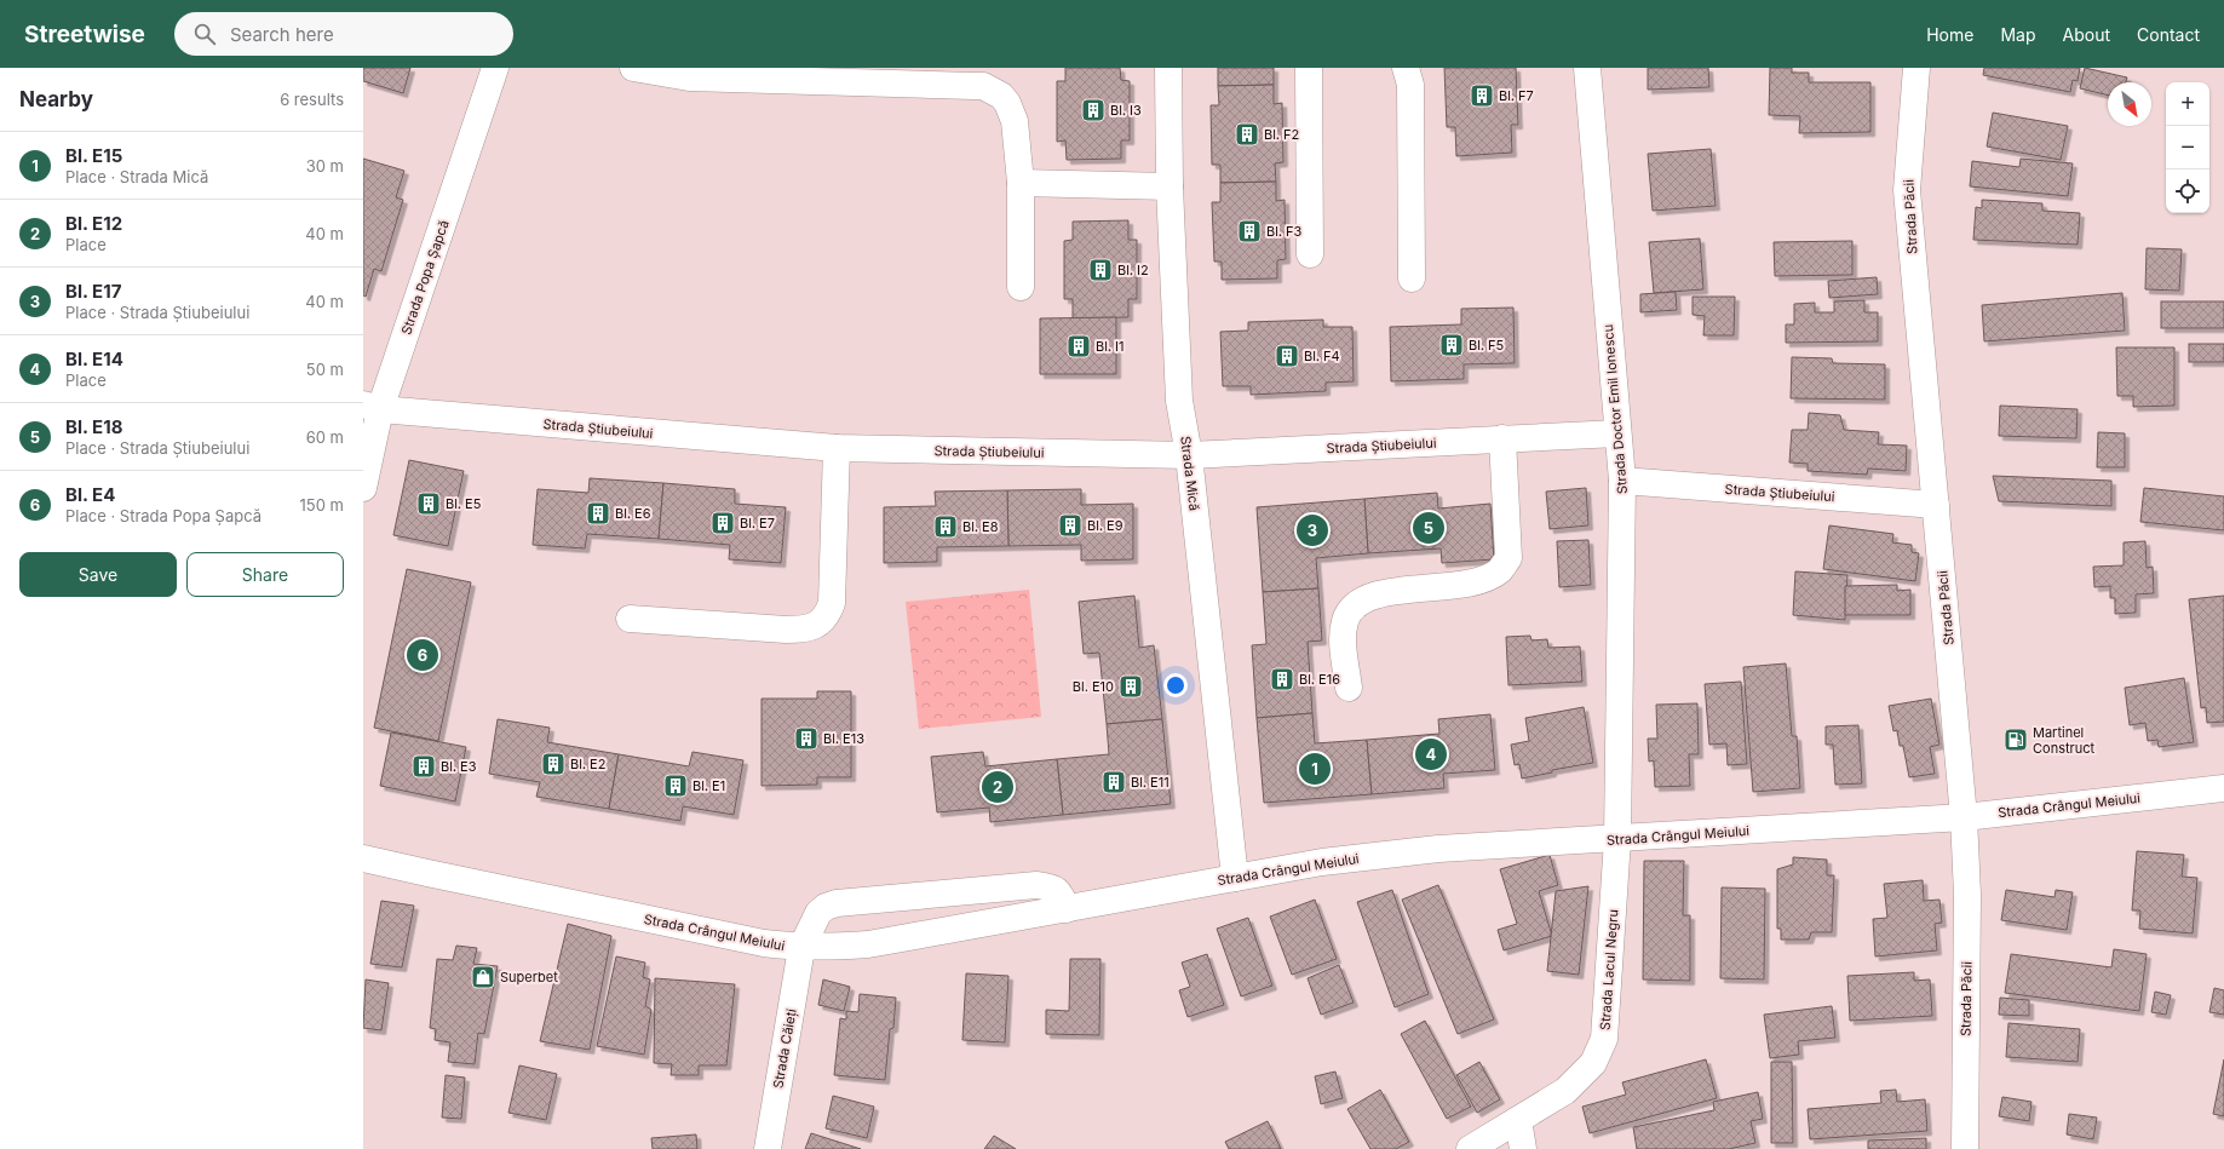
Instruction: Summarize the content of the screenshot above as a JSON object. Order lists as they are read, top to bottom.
{
  "streets": {
    "street": [
      "Strada Păcii",
      "Strada Popa Șapcă",
      "Strada Doctor Emil Ionescu",
      "Strada Știubeiului",
      "Strada Mică",
      "Strada Crângul Meiului",
      "Strada Lacul Negru",
      "Strada Căieți"
    ]
  },
  "crossings": [
    ["Strada Păcii", "Strada Știubeiului"],
    ["Strada Păcii", "Strada Crângul Meiului"],
    ["Strada Popa Șapcă", "Strada Știubeiului"],
    ["Strada Doctor Emil Ionescu", "Strada Știubeiului"],
    ["Strada Doctor Emil Ionescu", "Strada Crângul Meiului"],
    ["Strada Doctor Emil Ionescu", "Strada Lacul Negru"],
    ["Strada Știubeiului", "Strada Mică"],
    ["Strada Mică", "Strada Crângul Meiului"],
    ["Strada Crângul Meiului", "Strada Lacul Negru"],
    ["Strada Crângul Meiului", "Strada Căieți"]
  ],
  "places": {
    "building": [
      "Bl. F7",
      "Bl. I3",
      "Bl. F2",
      "Bl. F3",
      "Bl. I2",
      "Bl. F5",
      "Bl. I1",
      "Bl. F4",
      "Bl. E5",
      "Bl. E6",
      "Bl. E7",
      "Bl. E9",
      "Bl. E8",
      "Bl. E16",
      "Bl. E10",
      "Bl. E13",
      "Bl. E2",
      "Bl. E3",
      "Bl. E11",
      "Bl. E1"
    ],
    "fuel station": ["Martinel Construct"],
    "shop": ["Superbet"]
  },
  "north": "bottom right",
  "page": {
    "header": "Streetwise",
    "search": "Search here",
    "nav": [
      "Home",
      "Map",
      "About",
      "Contact"
    ],
    "heading": ["Nearby", "6 results"],
    "map_buttons": ["+", "−"],
    "list": [
      {
        "mark": "1",
        "name": "Bl. E15",
        "note": "Place · Strada Mică",
        "value": "30 m"
      },
      {
        "mark": "2",
        "name": "Bl. E12",
        "note": "Place",
        "value": "40 m"
      },
      {
        "mark": "3",
        "name": "Bl. E17",
        "note": "Place · Strada Știubeiului",
        "value": "40 m"
      },
      {
        "mark": "4",
        "name": "Bl. E14",
        "note": "Place",
        "value": "50 m"
      },
      {
        "mark": "5",
        "name": "Bl. E18",
        "note": "Place · Strada Știubeiului",
        "value": "60 m"
      },
      {
        "mark": "6",
        "name": "Bl. E4",
        "note": "Place · Strada Popa Șapcă",
        "value": "150 m"
      }
    ],
    "pins": [
      "5",
      "3",
      "6",
      "4",
      "1",
      "2"
    ],
    "buttons": ["Save", "Share"]
  }
}
